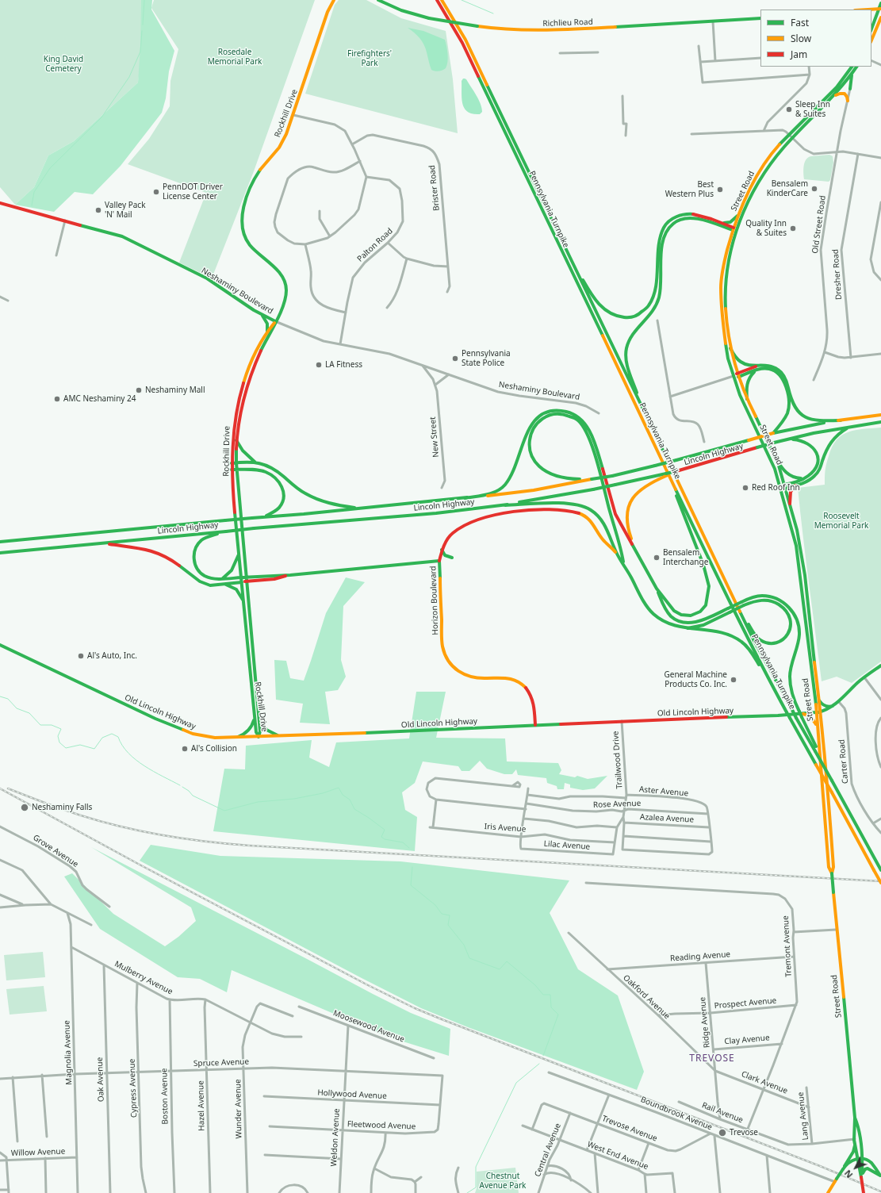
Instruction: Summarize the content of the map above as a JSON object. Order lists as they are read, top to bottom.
{
  "streets": {
    "main road": [
      "Richlieu Road",
      "Rockhill Drive",
      "Street Road",
      "Pennsylvania Turnpike",
      "Neshaminy Boulevard",
      "Lincoln Highway",
      "Horizon Boulevard",
      "Old Lincoln Highway"
    ],
    "street": [
      "Brister Road",
      "Old Street Road",
      "Palton Road",
      "Dresher Road",
      "New Street",
      "Trailwood Drive",
      "Carter Road",
      "Aster Avenue",
      "Rose Avenue",
      "Azalea Avenue",
      "Iris Avenue",
      "Lilac Avenue",
      "Grove Avenue",
      "Tremont Avenue",
      "Reading Avenue",
      "Mulberry Avenue",
      "Oakford Avenue",
      "Prospect Avenue",
      "Ridge Avenue",
      "Moosewood Avenue",
      "Clay Avenue",
      "Magnolia Avenue",
      "Spruce Avenue",
      "Oak Avenue",
      "Clark Avenue",
      "Cypress Avenue",
      "Hollywood Avenue",
      "Boston Avenue",
      "Hazel Avenue",
      "Wunder Avenue",
      "Rail Avenue",
      "Boundbrook Avenue",
      "Lang Avenue",
      "Fleetwood Avenue",
      "Trevose Avenue",
      "Weldon Avenue",
      "Central Avenue",
      "Willow Avenue",
      "West End Avenue"
    ]
  },
  "crossings": [
    ["Rockhill Drive", "Neshaminy Boulevard"],
    ["Rockhill Drive", "Horizon Boulevard"],
    ["Rockhill Drive", "Old Lincoln Highway"],
    ["Street Road", "Old Lincoln Highway"],
    ["Street Road", "Rail Avenue"],
    ["Palton Road", "Neshaminy Boulevard"],
    ["Neshaminy Boulevard", "New Street"],
    ["Lincoln Highway", "Horizon Boulevard"],
    ["Horizon Boulevard", "Old Lincoln Highway"],
    ["Old Lincoln Highway", "Trailwood Drive"],
    ["Old Lincoln Highway", "Carter Road"],
    ["Trailwood Drive", "Aster Avenue"],
    ["Trailwood Drive", "Rose Avenue"],
    ["Trailwood Drive", "Azalea Avenue"],
    ["Trailwood Drive", "Iris Avenue"],
    ["Trailwood Drive", "Lilac Avenue"],
    ["Aster Avenue", "Rose Avenue"],
    ["Iris Avenue", "Lilac Avenue"],
    ["Tremont Avenue", "Reading Avenue"],
    ["Tremont Avenue", "Prospect Avenue"],
    ["Tremont Avenue", "Clay Avenue"],
    ["Tremont Avenue", "Clark Avenue"],
    ["Tremont Avenue", "Rail Avenue"],
    ["Reading Avenue", "Oakford Avenue"],
    ["Reading Avenue", "Ridge Avenue"],
    ["Mulberry Avenue", "Magnolia Avenue"],
    ["Mulberry Avenue", "Oak Avenue"],
    ["Mulberry Avenue", "Cypress Avenue"],
    ["Mulberry Avenue", "Boston Avenue"],
    ["Mulberry Avenue", "Hazel Avenue"],
    ["Mulberry Avenue", "Wunder Avenue"],
    ["Oakford Avenue", "Prospect Avenue"],
    ["Oakford Avenue", "Ridge Avenue"],
    ["Oakford Avenue", "Clark Avenue"],
    ["Prospect Avenue", "Ridge Avenue"],
    ["Ridge Avenue", "Clay Avenue"],
    ["Ridge Avenue", "Clark Avenue"],
    ["Ridge Avenue", "Rail Avenue"],
    ["Moosewood Avenue", "Weldon Avenue"],
    ["Magnolia Avenue", "Spruce Avenue"],
    ["Magnolia Avenue", "Willow Avenue"],
    ["Spruce Avenue", "Oak Avenue"],
    ["Spruce Avenue", "Cypress Avenue"],
    ["Spruce Avenue", "Hollywood Avenue"],
    ["Spruce Avenue", "Boston Avenue"],
    ["Spruce Avenue", "Hazel Avenue"],
    ["Spruce Avenue", "Wunder Avenue"],
    ["Spruce Avenue", "Fleetwood Avenue"],
    ["Spruce Avenue", "Weldon Avenue"],
    ["Clark Avenue", "Lang Avenue"],
    ["Hollywood Avenue", "Fleetwood Avenue"],
    ["Hollywood Avenue", "Weldon Avenue"],
    ["Rail Avenue", "Lang Avenue"],
    ["Boundbrook Avenue", "Trevose Avenue"],
    ["Fleetwood Avenue", "Weldon Avenue"],
    ["Trevose Avenue", "Central Avenue"],
    ["Trevose Avenue", "West End Avenue"],
    ["Central Avenue", "West End Avenue"]
  ],
  "districts": ["TREVOSE"],
  "parks": [
    "Rosedale Memorial Park",
    "Firefighters' Park",
    "King David Cemetery",
    "Roosevelt Memorial Park",
    "Chestnut Avenue Park"
  ],
  "places": [
    "Sleep Inn & Suites",
    "Bensalem KinderCare",
    "Best Western Plus",
    "PennDOT Driver License Center",
    "Valley Pack 'N' Mail",
    "Quality Inn & Suites",
    "Pennsylvania State Police",
    "LA Fitness",
    "Neshaminy Mall",
    "AMC Neshaminy 24",
    "Red Roof Inn",
    "Bensalem Interchange",
    "Al's Auto, Inc.",
    "General Machine Products Co. Inc.",
    "Al's Collision",
    "Neshaminy Falls",
    "Trevose"
  ],
  "legend": ["Fast", "Slow", "Jam"],
  "north": "bottom left"
}
